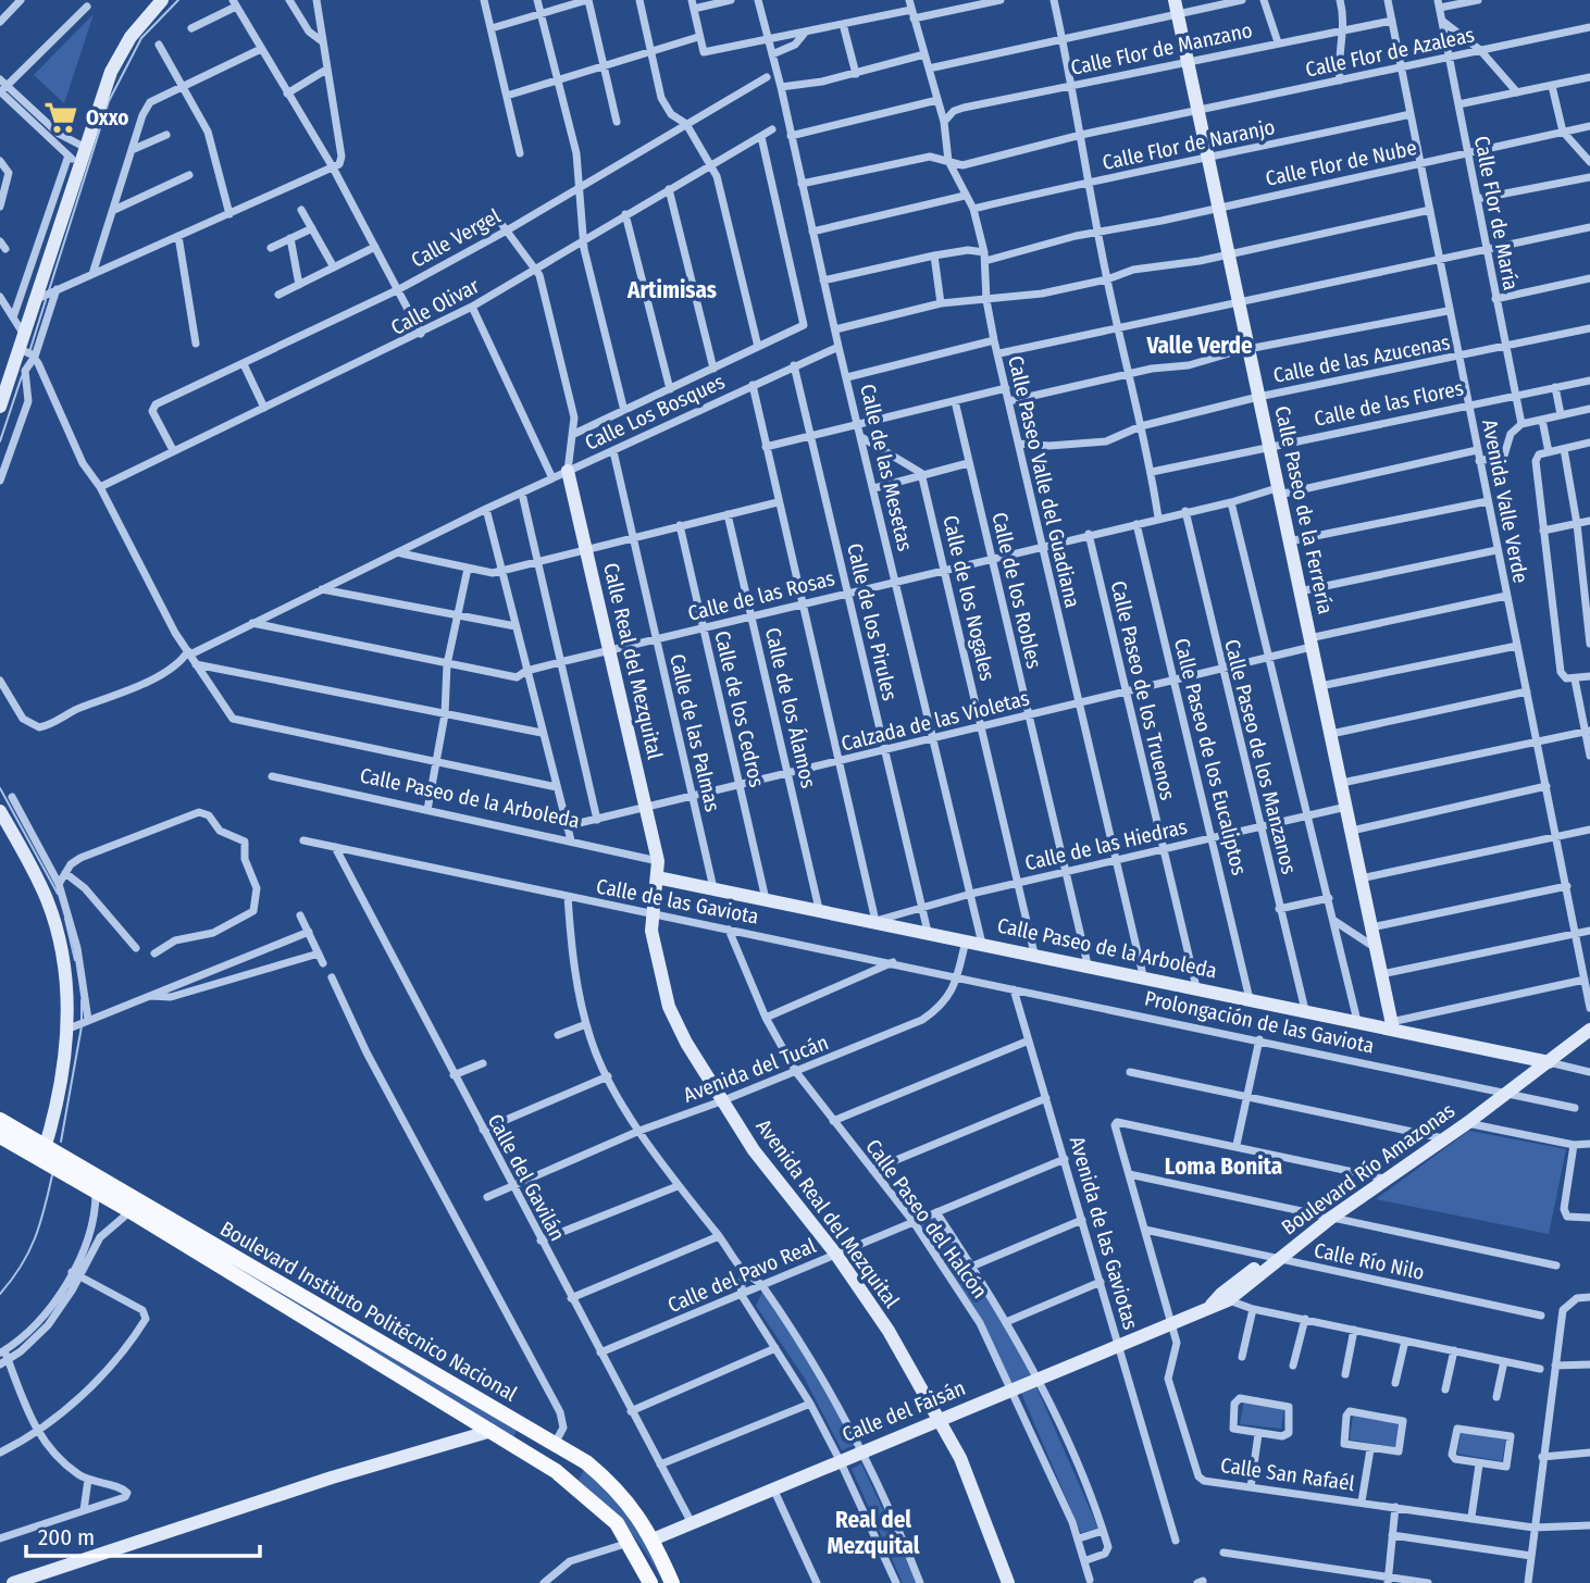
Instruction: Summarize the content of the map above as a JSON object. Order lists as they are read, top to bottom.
{
  "streets": {
    "main road": ["Boulevard Instituto Politécnico Nacional"],
    "street": [
      "Calle Flor de Manzano",
      "Calle Flor de Azaleas",
      "Calle Flor de Naranjo",
      "Calle Flor de Nube",
      "Calle Flor de María",
      "Calle Vergel",
      "Calle Olivar",
      "Calle de las Azucenas",
      "Calle de las Flores",
      "Calle Los Bosques",
      "Calle de las Mesetas",
      "Calle Paseo Valle del Guadiana",
      "Avenida Valle Verde",
      "Calle Paseo de la Ferrería",
      "Calle de los Robles",
      "Calle de las Rosas",
      "Calle de los Nogales",
      "Calle de los Pirules",
      "Calle Real del Mezquital",
      "Calle Paseo de los Truenos",
      "Calle de los Álamos",
      "Calle de los Cedros",
      "Calzada de las Violetas",
      "Calle de las Palmas",
      "Calle Paseo de los Eucaliptos",
      "Calle Paseo de los Manzanos",
      "Calle Paseo de la Arboleda",
      "Calle de las Hiedras",
      "Calle de las Gaviota",
      "Prolongación de las Gaviota",
      "Avenida del Tucán",
      "Boulevard Río Amazonas",
      "Calle del Gavilán",
      "Avenida Real del Mezquital",
      "Calle Paseo del Halcón",
      "Avenida de las Gaviotas",
      "Calle Río Nilo",
      "Calle del Pavo Real",
      "Calle del Faisán",
      "Calle San Rafaél"
    ]
  },
  "crossings": [
    ["Calle Flor de Manzano", "Calle Paseo Valle del Guadiana"],
    ["Calle Flor de Manzano", "Avenida Valle Verde"],
    ["Calle Flor de Manzano", "Calle Paseo de la Ferrería"],
    ["Calle Flor de Azaleas", "Calle Flor de María"],
    ["Calle Flor de Azaleas", "Calle de las Mesetas"],
    ["Calle Flor de Azaleas", "Calle Paseo Valle del Guadiana"],
    ["Calle Flor de Azaleas", "Avenida Valle Verde"],
    ["Calle Flor de Azaleas", "Calle Paseo de la Ferrería"],
    ["Calle Flor de Naranjo", "Calle Paseo Valle del Guadiana"],
    ["Calle Flor de Naranjo", "Avenida Valle Verde"],
    ["Calle Flor de Naranjo", "Calle Paseo de la Ferrería"],
    ["Calle Flor de Nube", "Calle Flor de María"],
    ["Calle Flor de Nube", "Calle de las Mesetas"],
    ["Calle Flor de Nube", "Calle Paseo Valle del Guadiana"],
    ["Calle Flor de Nube", "Avenida Valle Verde"],
    ["Calle Flor de Nube", "Calle Paseo de la Ferrería"],
    ["Calle Flor de María", "Calle de las Azucenas"],
    ["Calle Flor de María", "Calle de las Flores"],
    ["Calle Vergel", "Calle Olivar"],
    ["Calle de las Azucenas", "Calle Paseo Valle del Guadiana"],
    ["Calle de las Azucenas", "Avenida Valle Verde"],
    ["Calle de las Azucenas", "Calle Paseo de la Ferrería"],
    ["Calle de las Flores", "Avenida Valle Verde"],
    ["Calle de las Flores", "Calle Paseo de la Ferrería"],
    ["Calle Los Bosques", "Calle de las Mesetas"],
    ["Calle Los Bosques", "Calle de las Rosas"],
    ["Calle Los Bosques", "Calle de los Pirules"],
    ["Calle Los Bosques", "Calle Real del Mezquital"],
    ["Calle Los Bosques", "Calle de las Palmas"],
    ["Calle de las Mesetas", "Calle de las Rosas"],
    ["Calle de las Mesetas", "Calzada de las Violetas"],
    ["Calle de las Mesetas", "Calle Paseo de la Arboleda"],
    ["Calle de las Mesetas", "Calle de las Hiedras"],
    ["Calle Paseo Valle del Guadiana", "Calle de las Rosas"],
    ["Calle Paseo Valle del Guadiana", "Calzada de las Violetas"],
    ["Calle Paseo Valle del Guadiana", "Calle Paseo de la Arboleda"],
    ["Calle Paseo Valle del Guadiana", "Calle de las Hiedras"],
    ["Avenida Valle Verde", "Calle de las Rosas"],
    ["Avenida Valle Verde", "Calzada de las Violetas"],
    ["Calle Paseo de la Ferrería", "Calle de las Rosas"],
    ["Calle Paseo de la Ferrería", "Calzada de las Violetas"],
    ["Calle Paseo de la Ferrería", "Calle Paseo de la Arboleda"],
    ["Calle Paseo de la Ferrería", "Calle de las Hiedras"],
    ["Calle de los Robles", "Calle de las Rosas"],
    ["Calle de los Robles", "Calzada de las Violetas"],
    ["Calle de los Robles", "Calle Paseo de la Arboleda"],
    ["Calle de los Robles", "Calle de las Hiedras"],
    ["Calle de las Rosas", "Calle de los Nogales"],
    ["Calle de las Rosas", "Calle de los Pirules"],
    ["Calle de las Rosas", "Calle Real del Mezquital"],
    ["Calle de las Rosas", "Calle Paseo de los Truenos"],
    ["Calle de las Rosas", "Calle de los Álamos"],
    ["Calle de las Rosas", "Calle de los Cedros"],
    ["Calle de las Rosas", "Calle de las Palmas"],
    ["Calle de las Rosas", "Calle Paseo de los Eucaliptos"],
    ["Calle de las Rosas", "Calle Paseo de los Manzanos"],
    ["Calle de los Nogales", "Calzada de las Violetas"],
    ["Calle de los Nogales", "Calle Paseo de la Arboleda"],
    ["Calle de los Nogales", "Calle de las Hiedras"],
    ["Calle de los Pirules", "Calzada de las Violetas"],
    ["Calle de los Pirules", "Calle Paseo de la Arboleda"],
    ["Calle de los Pirules", "Calle de las Hiedras"],
    ["Calle Real del Mezquital", "Calzada de las Violetas"],
    ["Calle Real del Mezquital", "Calle Paseo de la Arboleda"],
    ["Calle Real del Mezquital", "Avenida Real del Mezquital"],
    ["Calle Paseo de los Truenos", "Calzada de las Violetas"],
    ["Calle Paseo de los Truenos", "Calle Paseo de la Arboleda"],
    ["Calle Paseo de los Truenos", "Calle de las Hiedras"],
    ["Calle de los Álamos", "Calzada de las Violetas"],
    ["Calle de los Álamos", "Calle Paseo de la Arboleda"],
    ["Calle de los Cedros", "Calzada de las Violetas"],
    ["Calle de los Cedros", "Calle Paseo de la Arboleda"],
    ["Calzada de las Violetas", "Calle de las Palmas"],
    ["Calzada de las Violetas", "Calle Paseo de los Eucaliptos"],
    ["Calzada de las Violetas", "Calle Paseo de los Manzanos"],
    ["Calle de las Palmas", "Calle Paseo de la Arboleda"],
    ["Calle Paseo de los Eucaliptos", "Calle Paseo de la Arboleda"],
    ["Calle Paseo de los Eucaliptos", "Calle de las Hiedras"],
    ["Calle Paseo de los Manzanos", "Calle Paseo de la Arboleda"],
    ["Calle Paseo de los Manzanos", "Calle de las Hiedras"],
    ["Calle Paseo de la Arboleda", "Calle de las Hiedras"],
    ["Calle Paseo de la Arboleda", "Avenida del Tucán"],
    ["Calle Paseo de la Arboleda", "Boulevard Río Amazonas"],
    ["Calle Paseo de la Arboleda", "Avenida Real del Mezquital"],
    ["Calle de las Gaviota", "Prolongación de las Gaviota"],
    ["Calle de las Gaviota", "Avenida del Tucán"],
    ["Calle de las Gaviota", "Calle del Gavilán"],
    ["Calle de las Gaviota", "Avenida Real del Mezquital"],
    ["Calle de las Gaviota", "Calle Paseo del Halcón"],
    ["Calle de las Gaviota", "Avenida de las Gaviotas"],
    ["Prolongación de las Gaviota", "Boulevard Río Amazonas"],
    ["Prolongación de las Gaviota", "Avenida de las Gaviotas"],
    ["Avenida del Tucán", "Calle del Gavilán"],
    ["Avenida del Tucán", "Avenida Real del Mezquital"],
    ["Avenida del Tucán", "Calle Paseo del Halcón"],
    ["Boulevard Río Amazonas", "Calle Río Nilo"],
    ["Boulevard Río Amazonas", "Calle del Faisán"],
    ["Boulevard Río Amazonas", "Calle San Rafaél"],
    ["Calle del Gavilán", "Calle del Pavo Real"],
    ["Calle del Gavilán", "Calle del Faisán"],
    ["Avenida Real del Mezquital", "Calle del Pavo Real"],
    ["Avenida Real del Mezquital", "Calle del Faisán"],
    ["Calle Paseo del Halcón", "Calle del Pavo Real"],
    ["Calle Paseo del Halcón", "Calle del Faisán"],
    ["Avenida de las Gaviotas", "Calle del Pavo Real"],
    ["Avenida de las Gaviotas", "Calle del Faisán"],
    ["Calle Río Nilo", "Calle San Rafaél"],
    ["Boulevard Instituto Politécnico Nacional", "Calle del Faisán"],
    ["Calle del Faisán", "Calle San Rafaél"]
  ],
  "districts": [
    "Artimisas",
    "Valle Verde",
    "Loma Bonita",
    "Real del Mezquital"
  ],
  "places": {
    "supermarket": ["Oxxo"]
  },
  "scale_bar": "200 m"
}
